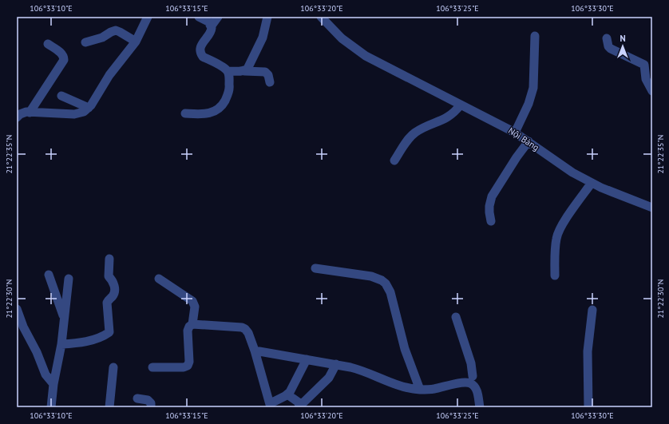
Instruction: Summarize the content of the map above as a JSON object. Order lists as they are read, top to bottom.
{
  "streets": {
    "street": ["Nội Bàng"]
  },
  "north": "top",
  "coordinates": [
    "106°33'10\"E",
    "106°33'15\"E",
    "106°33'20\"E",
    "106°33'25\"E",
    "106°33'30\"E",
    "21°22'35\"N",
    "21°22'30\"N"
  ]
}
